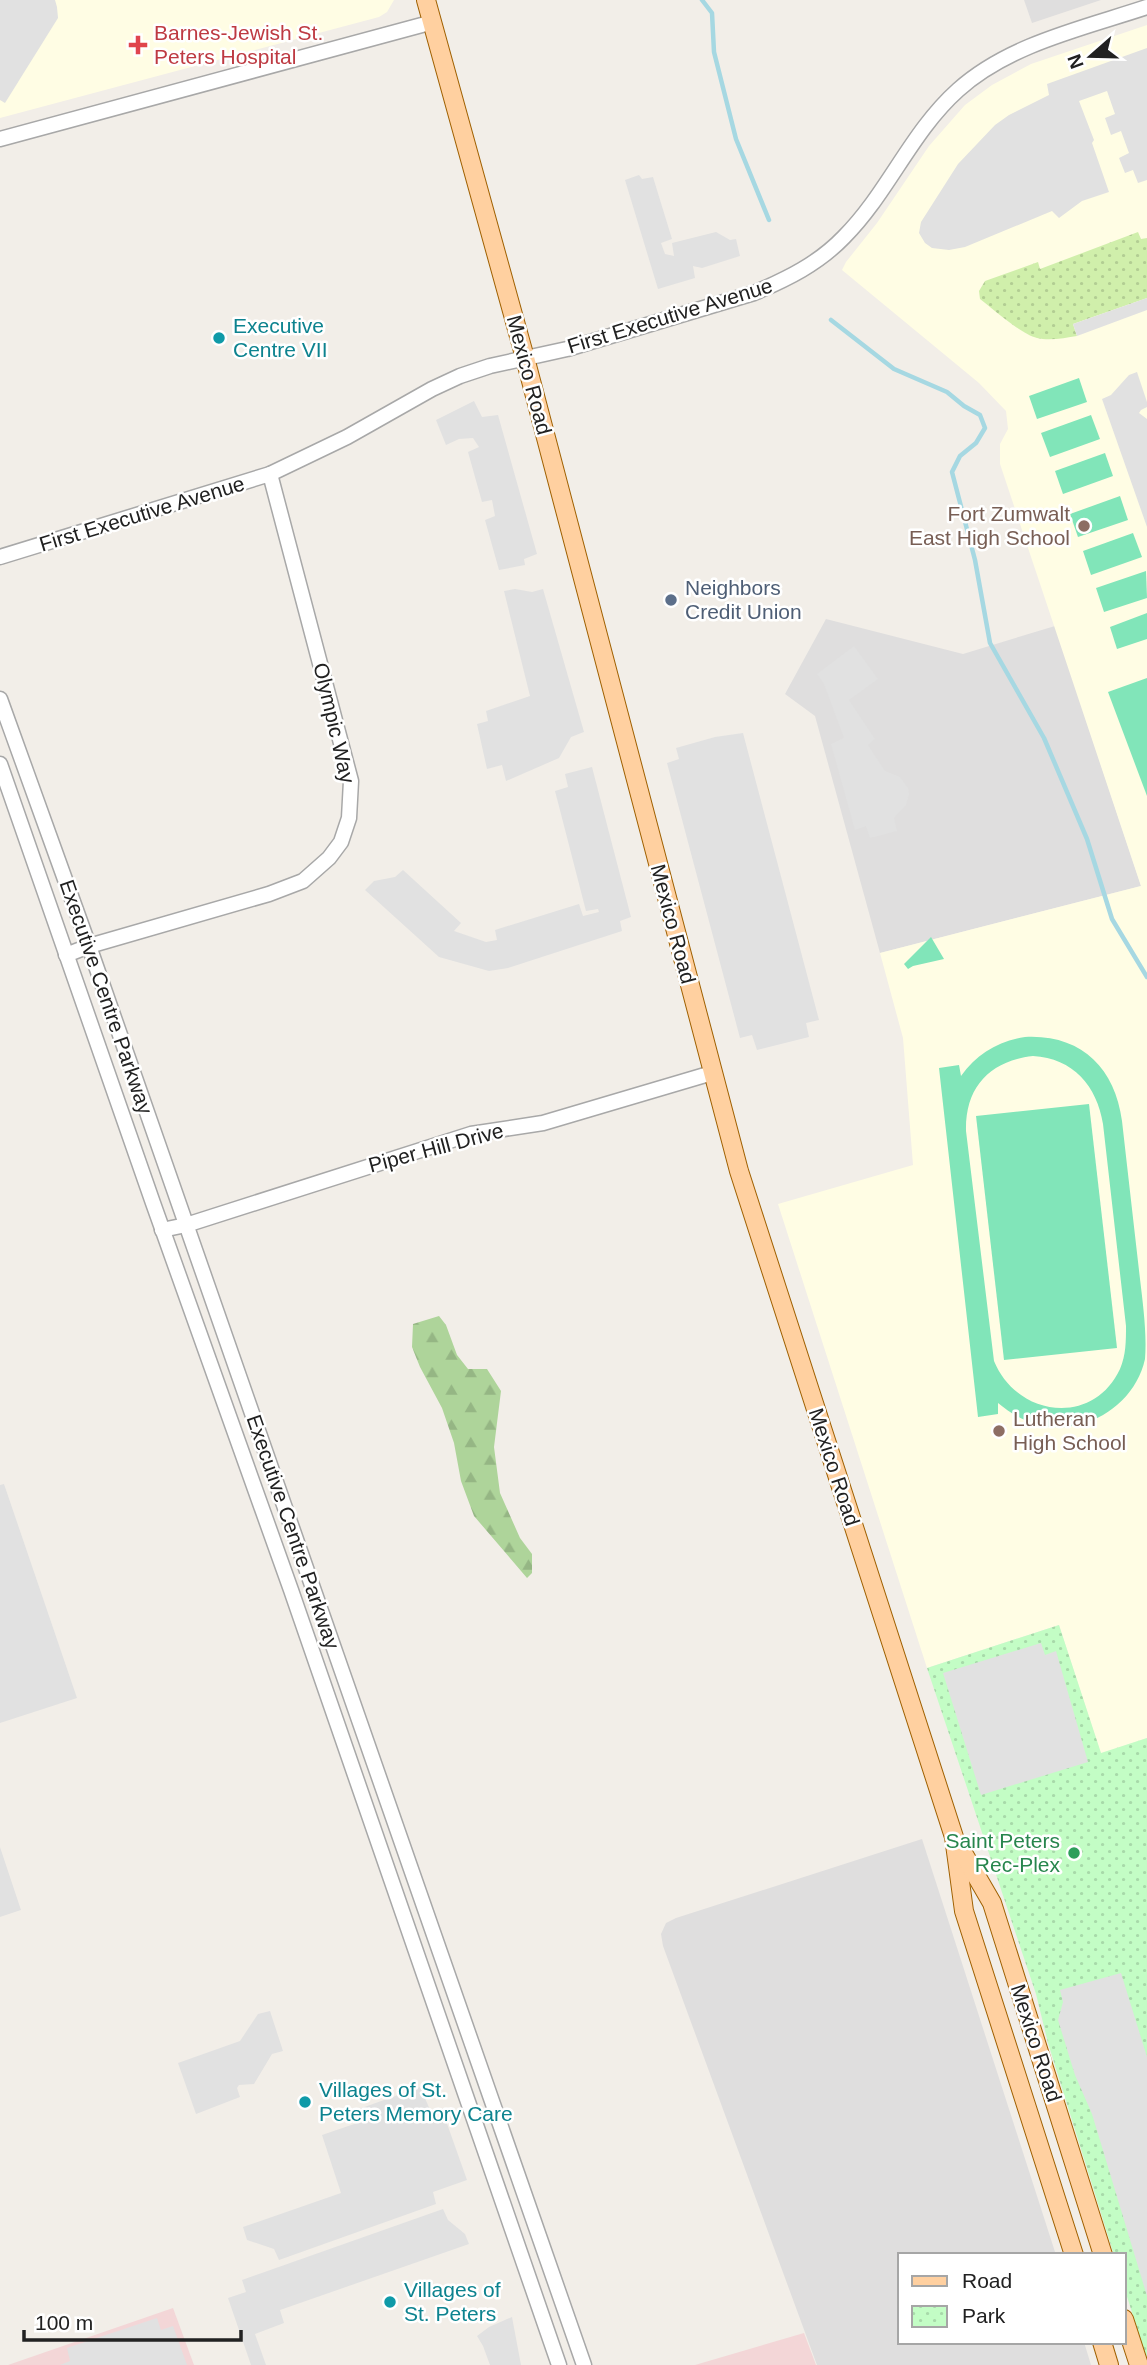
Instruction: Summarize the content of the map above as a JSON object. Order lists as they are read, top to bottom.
{
  "streets": {
    "main road": ["Mexico Road"],
    "street": [
      "First Executive Avenue",
      "Olympic Way",
      "Executive Centre Parkway",
      "Piper Hill Drive"
    ]
  },
  "crossings": [
    ["First Executive Avenue", "Mexico Road"],
    ["First Executive Avenue", "Olympic Way"],
    ["Mexico Road", "Piper Hill Drive"],
    ["Olympic Way", "Executive Centre Parkway"],
    ["Executive Centre Parkway", "Piper Hill Drive"]
  ],
  "places": {
    "health": ["Barnes-Jewish St. Peters Hospital"],
    "other": [
      "Executive Centre VII",
      "Fort Zumwalt East High School",
      "Neighbors Credit Union",
      "Lutheran High School",
      "Saint Peters Rec-Plex",
      "Villages of St. Peters Memory Care",
      "Villages of St. Peters"
    ]
  },
  "legend": ["Road", "Park"],
  "scale_bar": "100 m",
  "north": "left"
}
